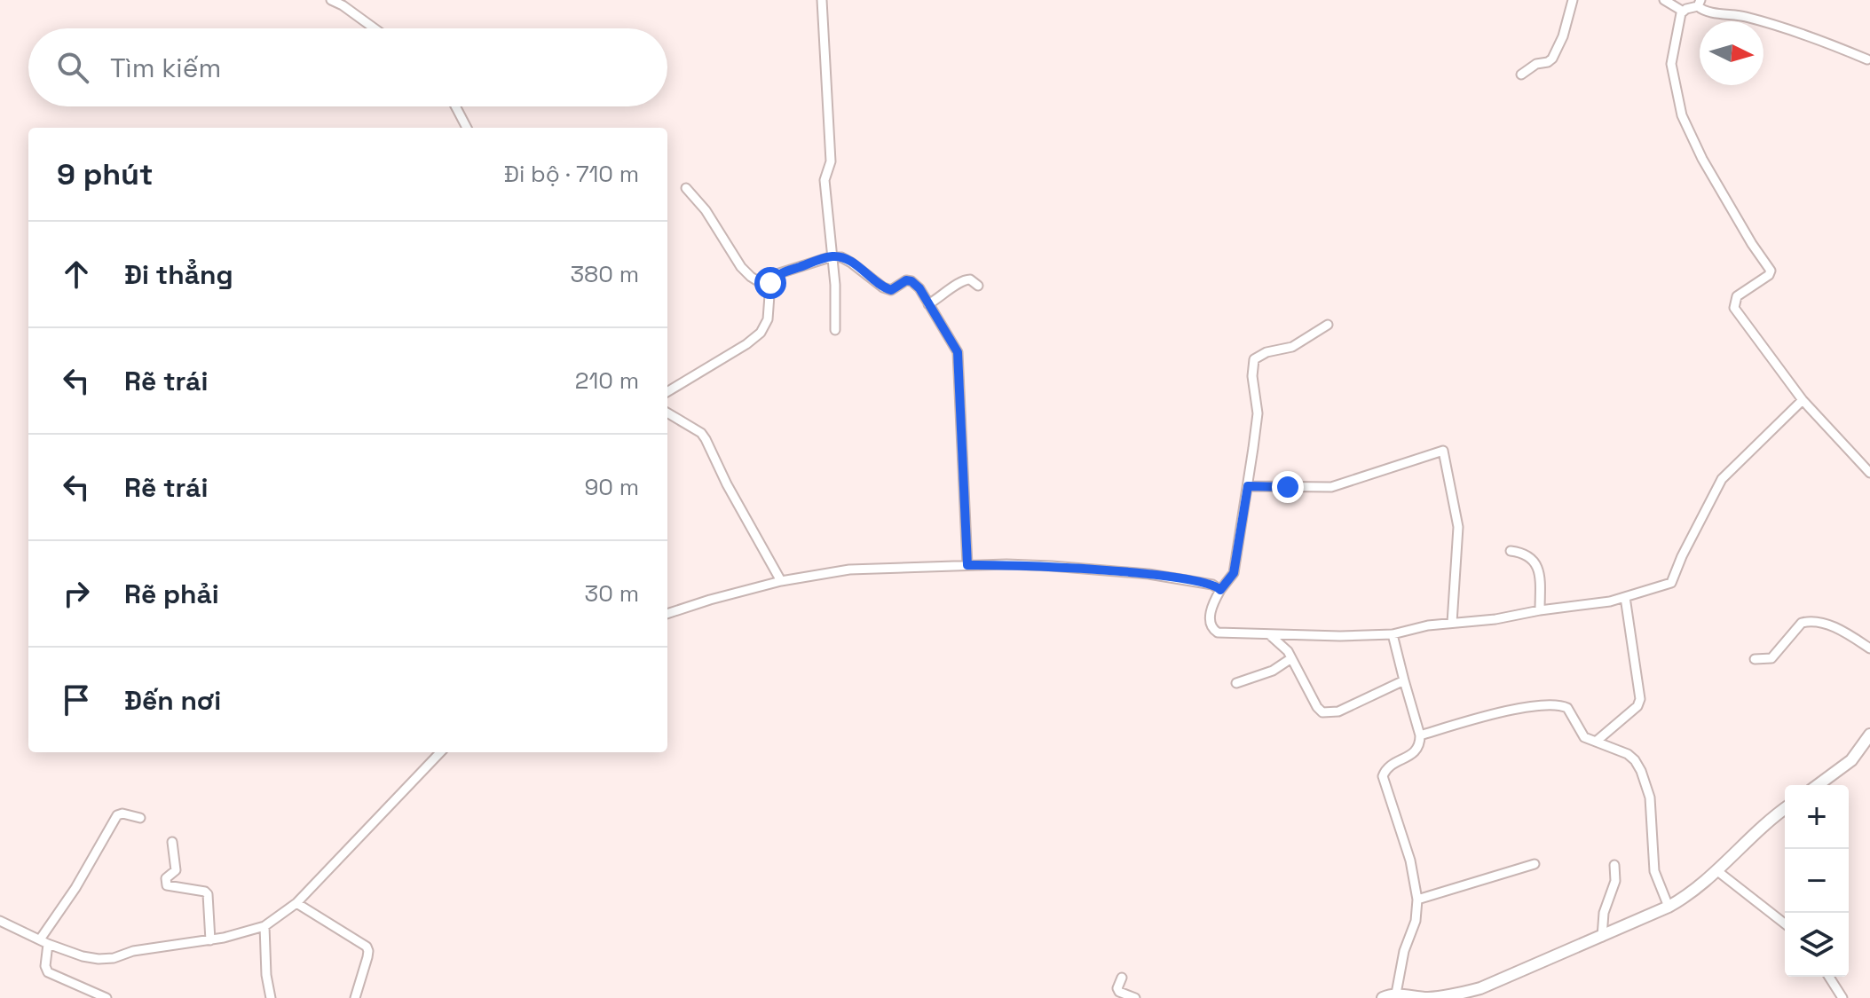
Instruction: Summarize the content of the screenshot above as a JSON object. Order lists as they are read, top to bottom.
{
  "north": "right",
  "page": {
    "search": "Tìm kiếm",
    "heading": ["9 phút", "Đi bộ · 710 m"],
    "list": [
      ["Đi thẳng", "380 m"],
      ["Rẽ trái", "210 m"],
      ["Rẽ trái", "90 m"],
      ["Rẽ phải", "30 m"],
      "Đến nơi"
    ],
    "map_buttons": ["+", "−"]
  }
}
